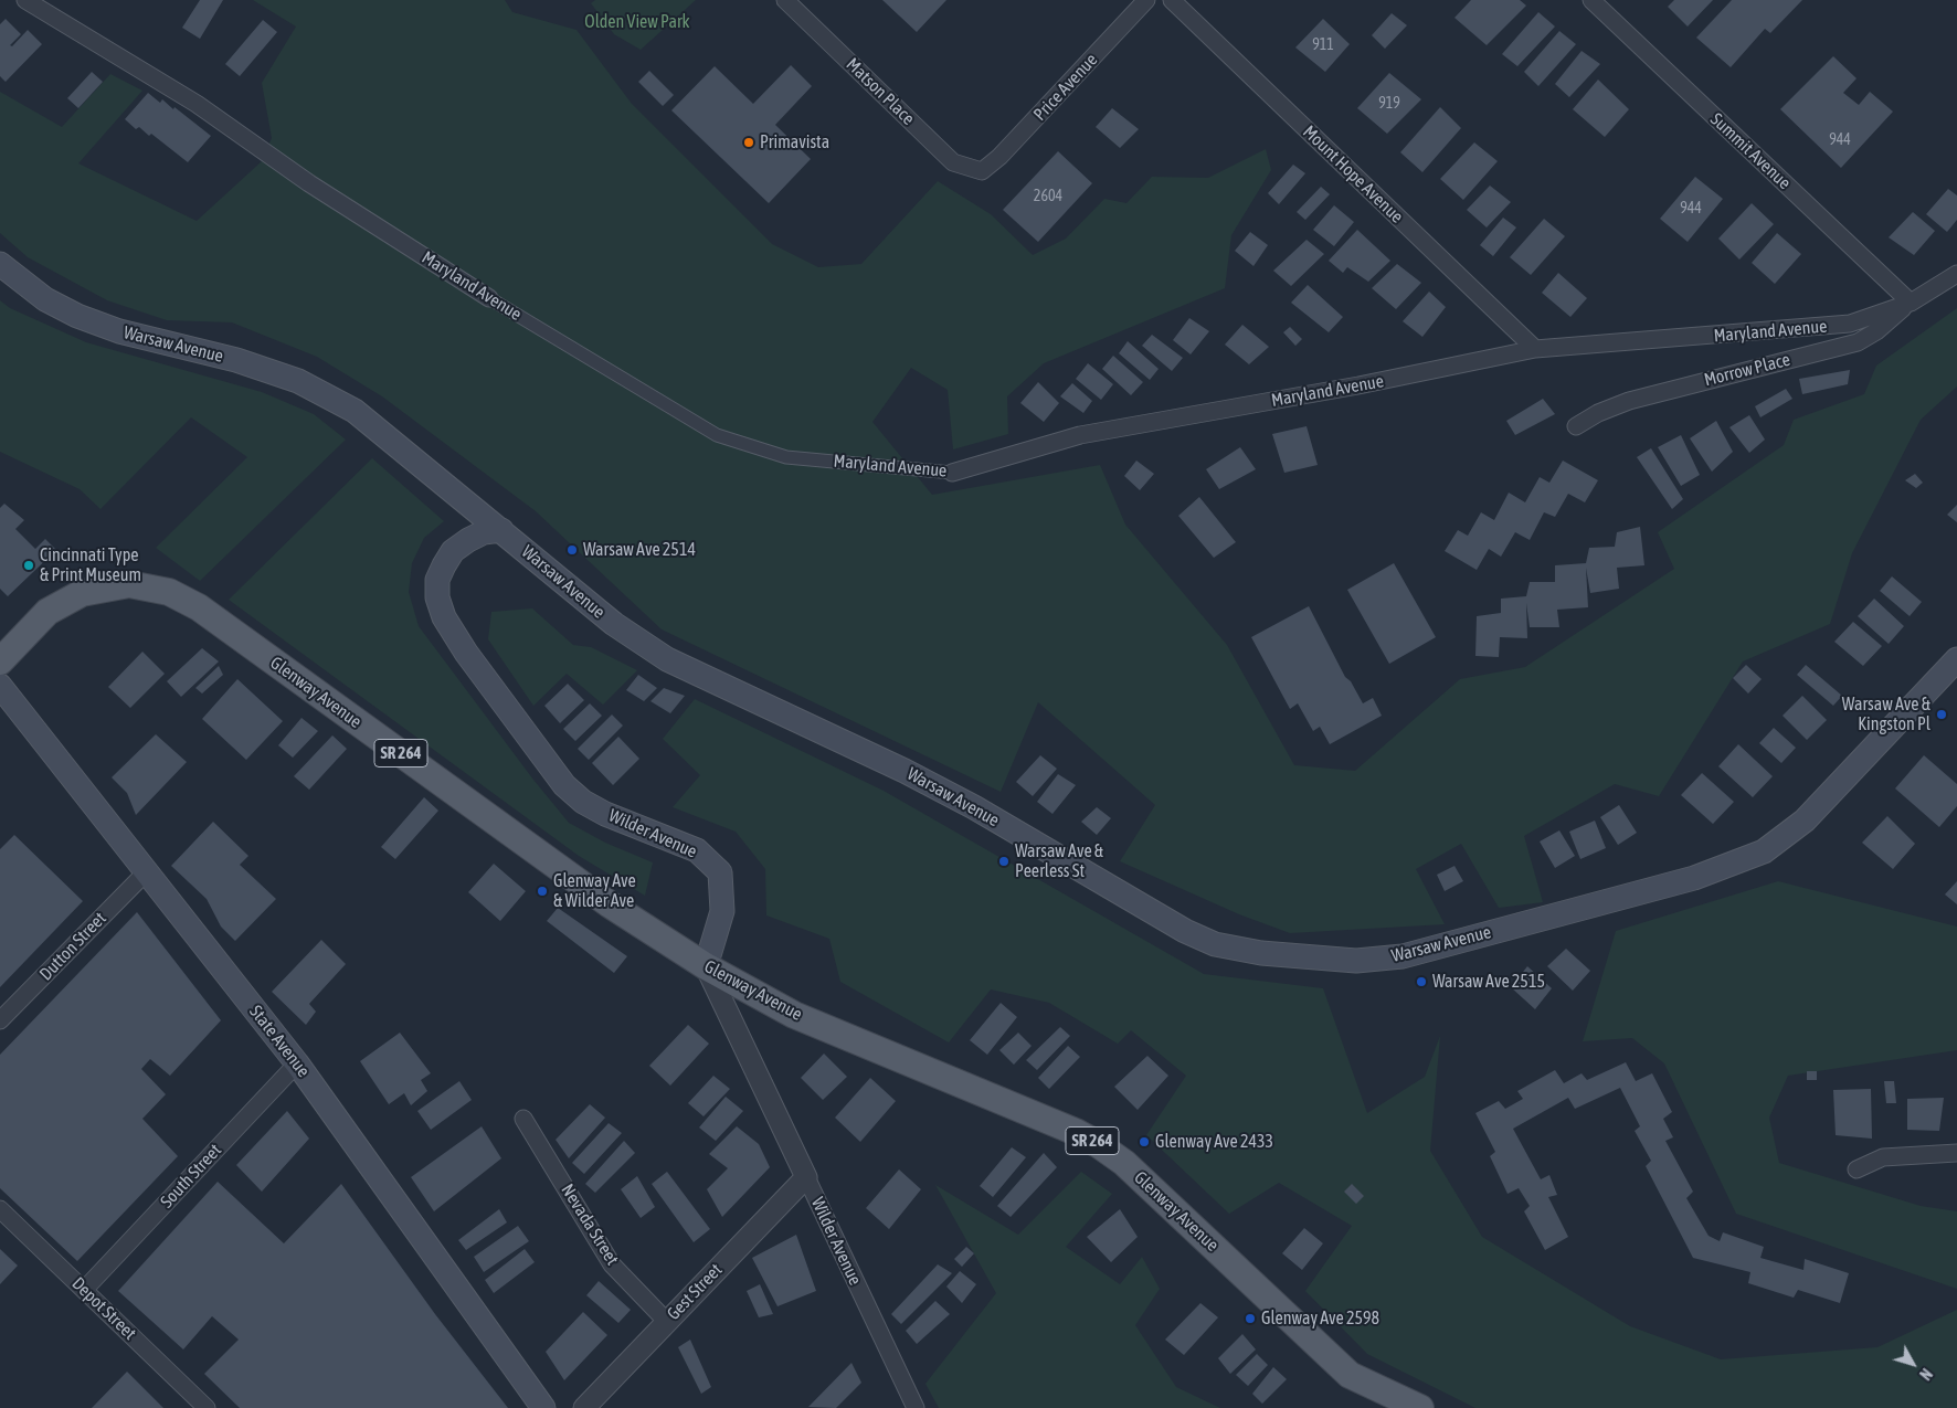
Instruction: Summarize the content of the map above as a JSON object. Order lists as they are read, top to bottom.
{
  "streets": {
    "main road": [
      "Warsaw Avenue",
      "Glenway Avenue",
      "SR 264",
      "Wilder Avenue",
      "State Avenue"
    ],
    "street": [
      "Price Avenue",
      "Matson Place",
      "Summit Avenue",
      "Mount Hope Avenue",
      "Maryland Avenue",
      "Morrow Place",
      "Dutton Street",
      "South Street",
      "Nevada Street",
      "Gest Street",
      "Depot Street"
    ]
  },
  "crossings": [
    ["Price Avenue", "Matson Place"],
    ["Summit Avenue", "Maryland Avenue"],
    ["Summit Avenue", "Morrow Place"],
    ["Mount Hope Avenue", "Maryland Avenue"],
    ["Maryland Avenue", "Morrow Place"],
    ["Warsaw Avenue", "Wilder Avenue"],
    ["Glenway Avenue", "Wilder Avenue"],
    ["Wilder Avenue", "Gest Street"],
    ["Dutton Street", "State Avenue"],
    ["State Avenue", "South Street"],
    ["South Street", "Depot Street"],
    ["Nevada Street", "Gest Street"]
  ],
  "parks": ["Olden View Park"],
  "places": [
    "Primavista",
    "Warsaw Ave 2514",
    "Cincinnati Type & Print Museum",
    "Warsaw Ave & Kingston Pl",
    "Warsaw Ave & Peerless St",
    "Glenway Ave & Wilder Ave",
    "Warsaw Ave 2515",
    "Glenway Ave 2433",
    "Glenway Ave 2598"
  ],
  "house_numbers": [
    "911",
    "919",
    "944",
    "2604",
    "944"
  ],
  "north": "bottom right"
}
